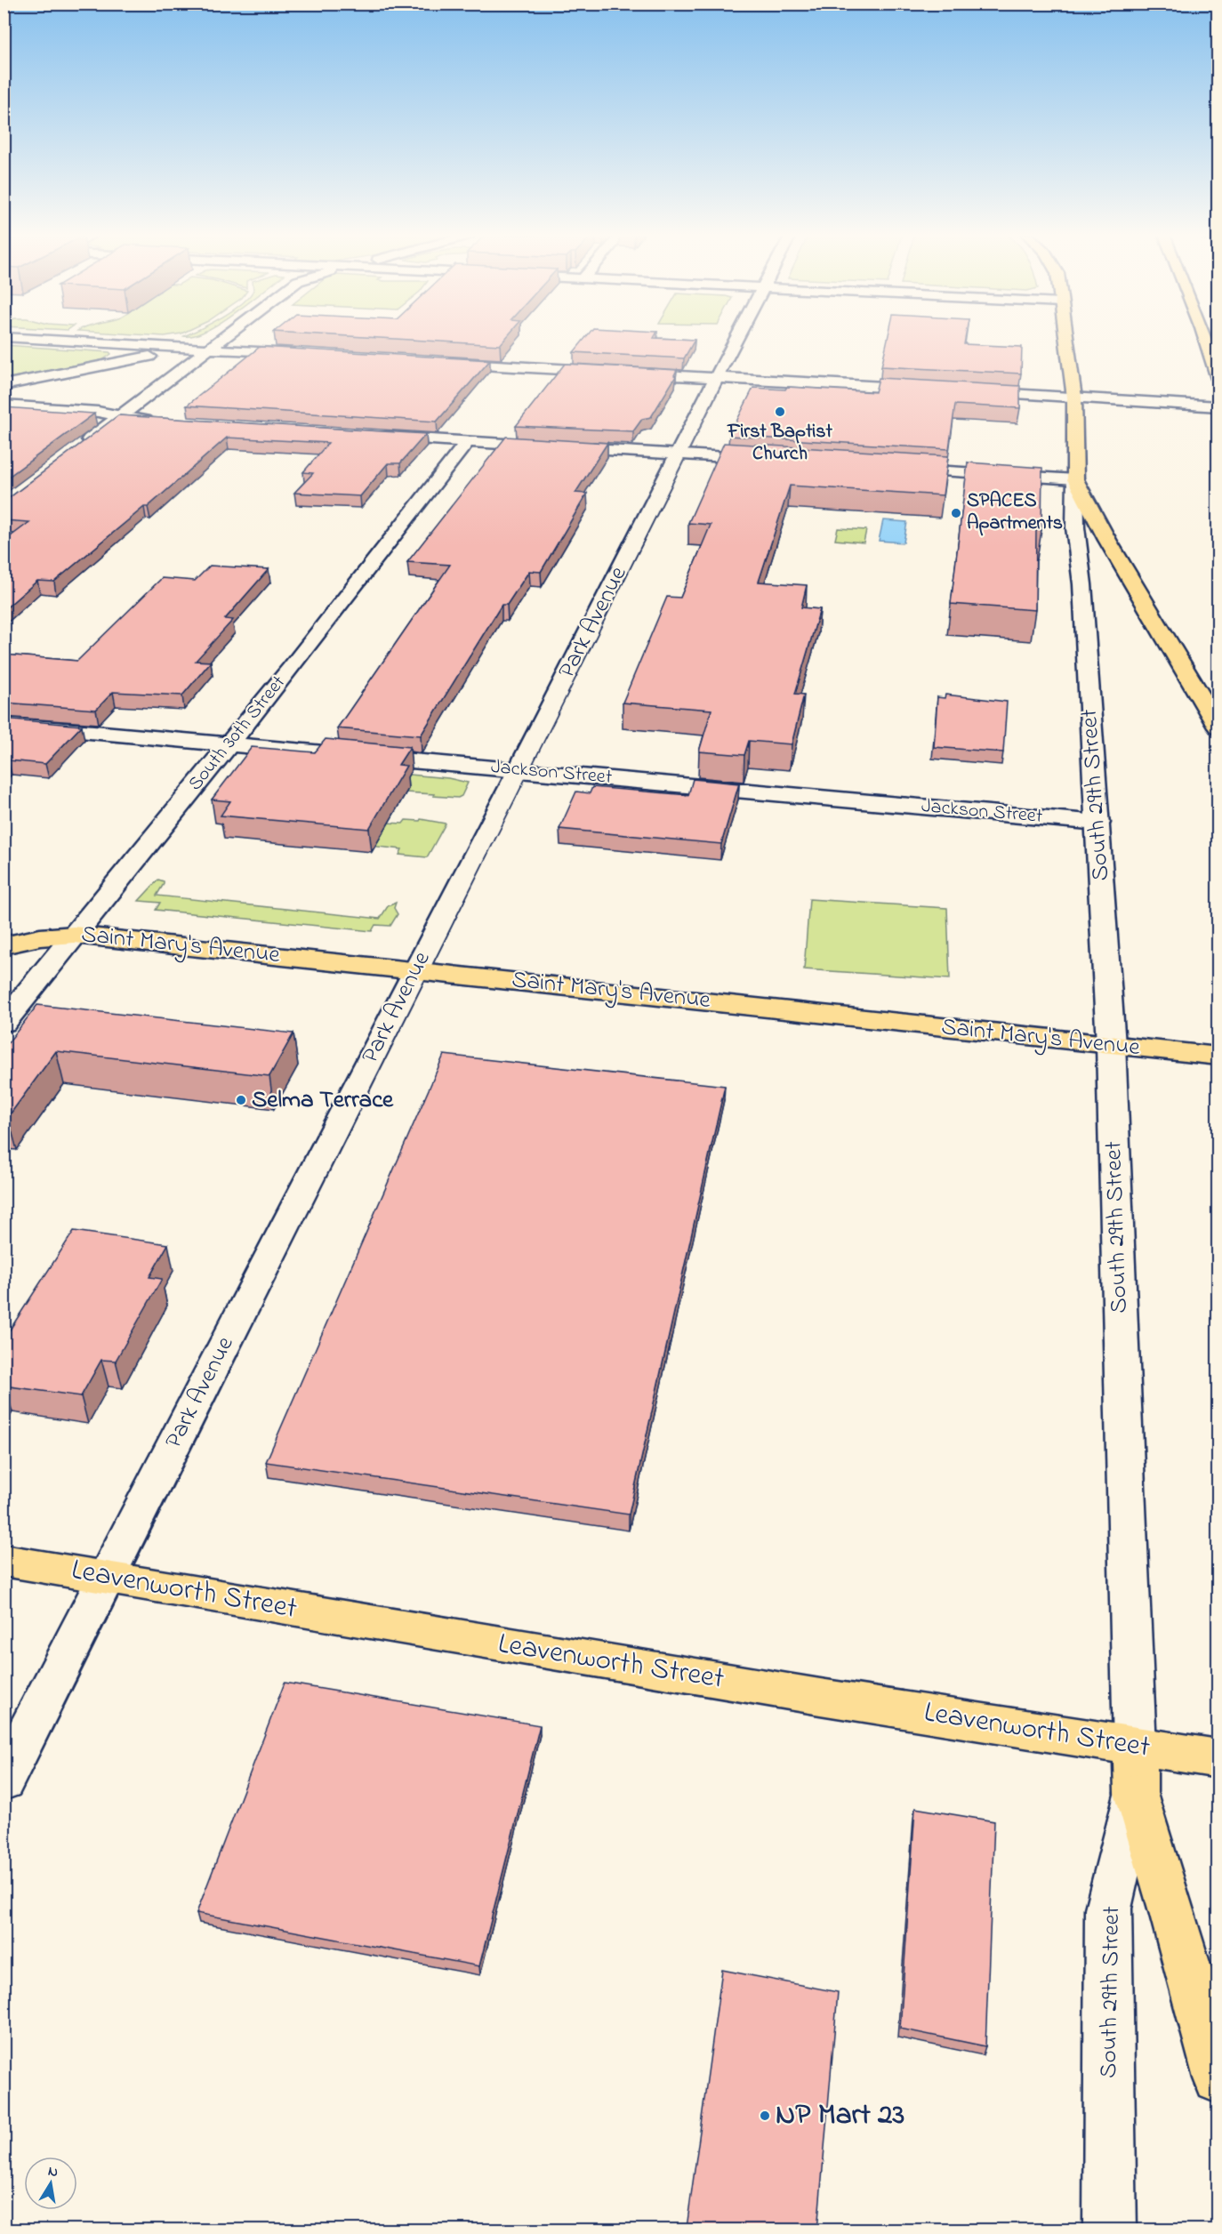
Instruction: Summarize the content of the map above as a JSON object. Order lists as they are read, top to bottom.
{
  "streets": {
    "main road": ["South 29th Street", "Saint Mary's Avenue", "Leavenworth Street"],
    "street": ["Park Avenue", "South 30th Street", "Jackson Street"]
  },
  "crossings": [
    ["Park Avenue", "Jackson Street"],
    ["Park Avenue", "Saint Mary's Avenue"],
    ["Park Avenue", "Leavenworth Street"],
    ["South 30th Street", "Jackson Street"],
    ["South 30th Street", "Saint Mary's Avenue"],
    ["Jackson Street", "South 29th Street"],
    ["South 29th Street", "Saint Mary's Avenue"],
    ["South 29th Street", "Leavenworth Street"]
  ],
  "places": [
    "First Baptist Church",
    "SPACES Apartments",
    "Selma Terrace",
    "NP Mart 23"
  ],
  "north": "top"
}
